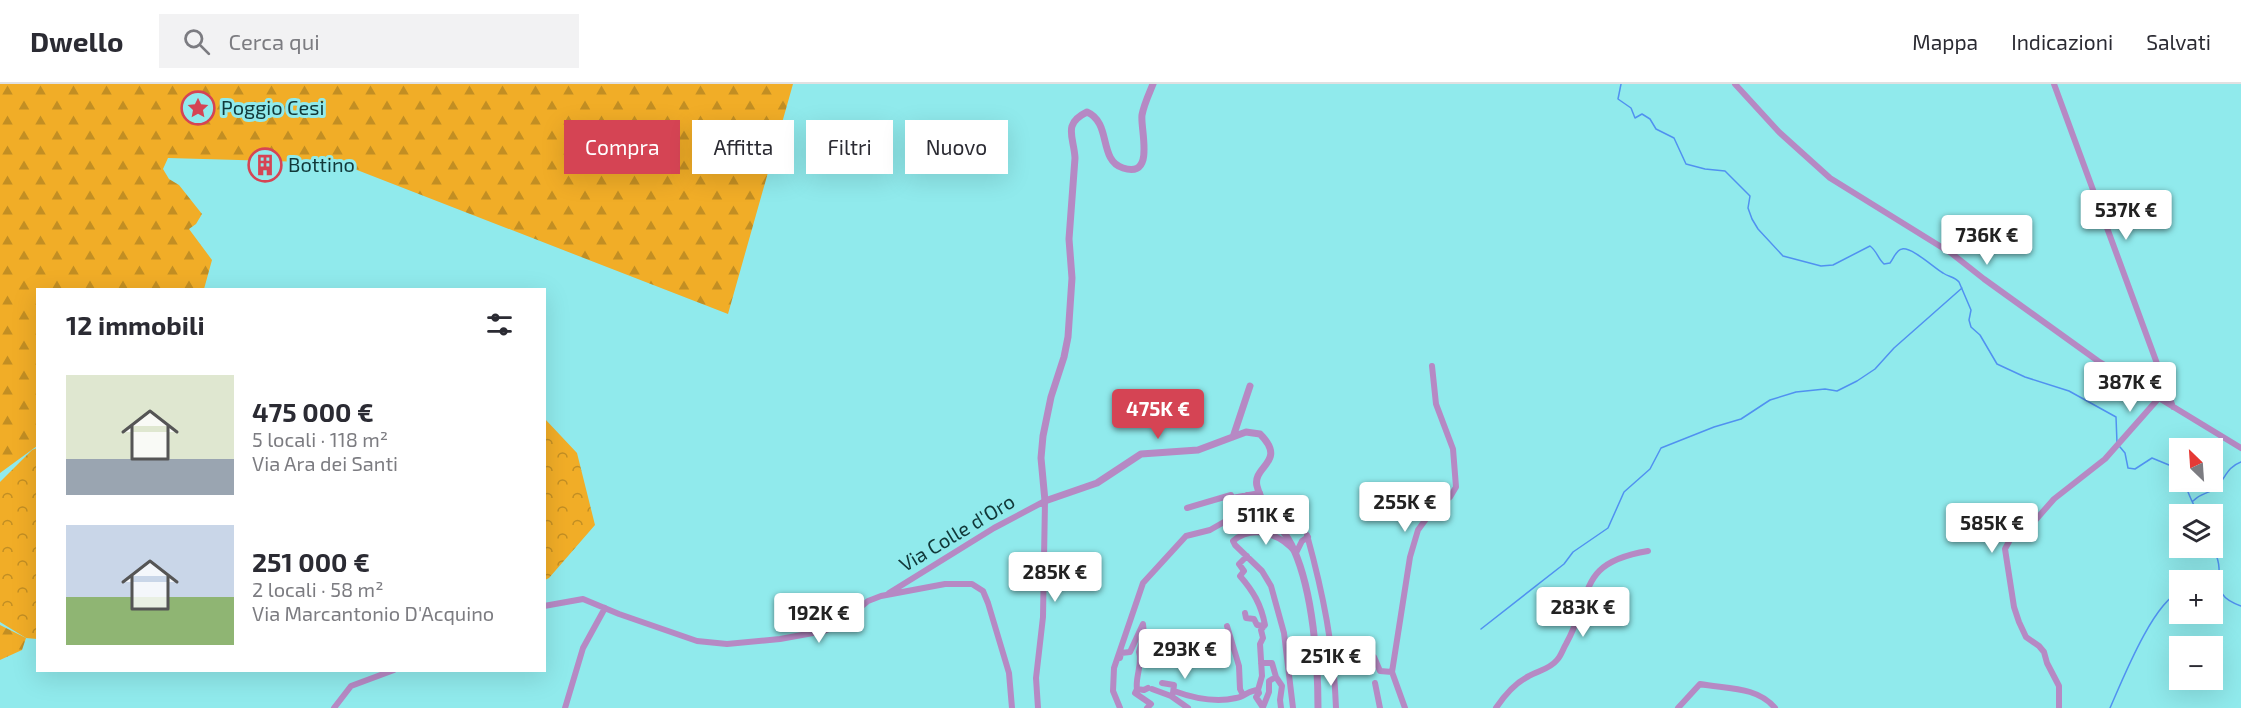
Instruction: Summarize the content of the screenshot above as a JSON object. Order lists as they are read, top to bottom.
{
  "streets": {
    "street": ["Via Colle d'Oro"]
  },
  "places": {
    "place": ["Poggio Cesi"],
    "building": ["Bottino"]
  },
  "north": "top left",
  "page": {
    "header": "Dwello",
    "search": "Cerca qui",
    "nav": ["Mappa", "Indicazioni", "Salvati"],
    "chip": [
      "Compra",
      "Affitta",
      "Filtri",
      "Nuovo"
    ],
    "price": [
      "537K €",
      "736K €",
      "387K €",
      "475K €",
      "255K €",
      "511K €",
      "585K €",
      "285K €",
      "283K €",
      "192K €",
      "293K €",
      "251K €"
    ],
    "heading": "12 immobili",
    "list": [
      {
        "name": "475 000 €",
        "note": "5 locali · 118 m² · Via Ara dei Santi"
      },
      {
        "name": "251 000 €",
        "note": "2 locali · 58 m² · Via Marcantonio D'Acquino"
      }
    ],
    "map_buttons": ["+", "−"]
  }
}
